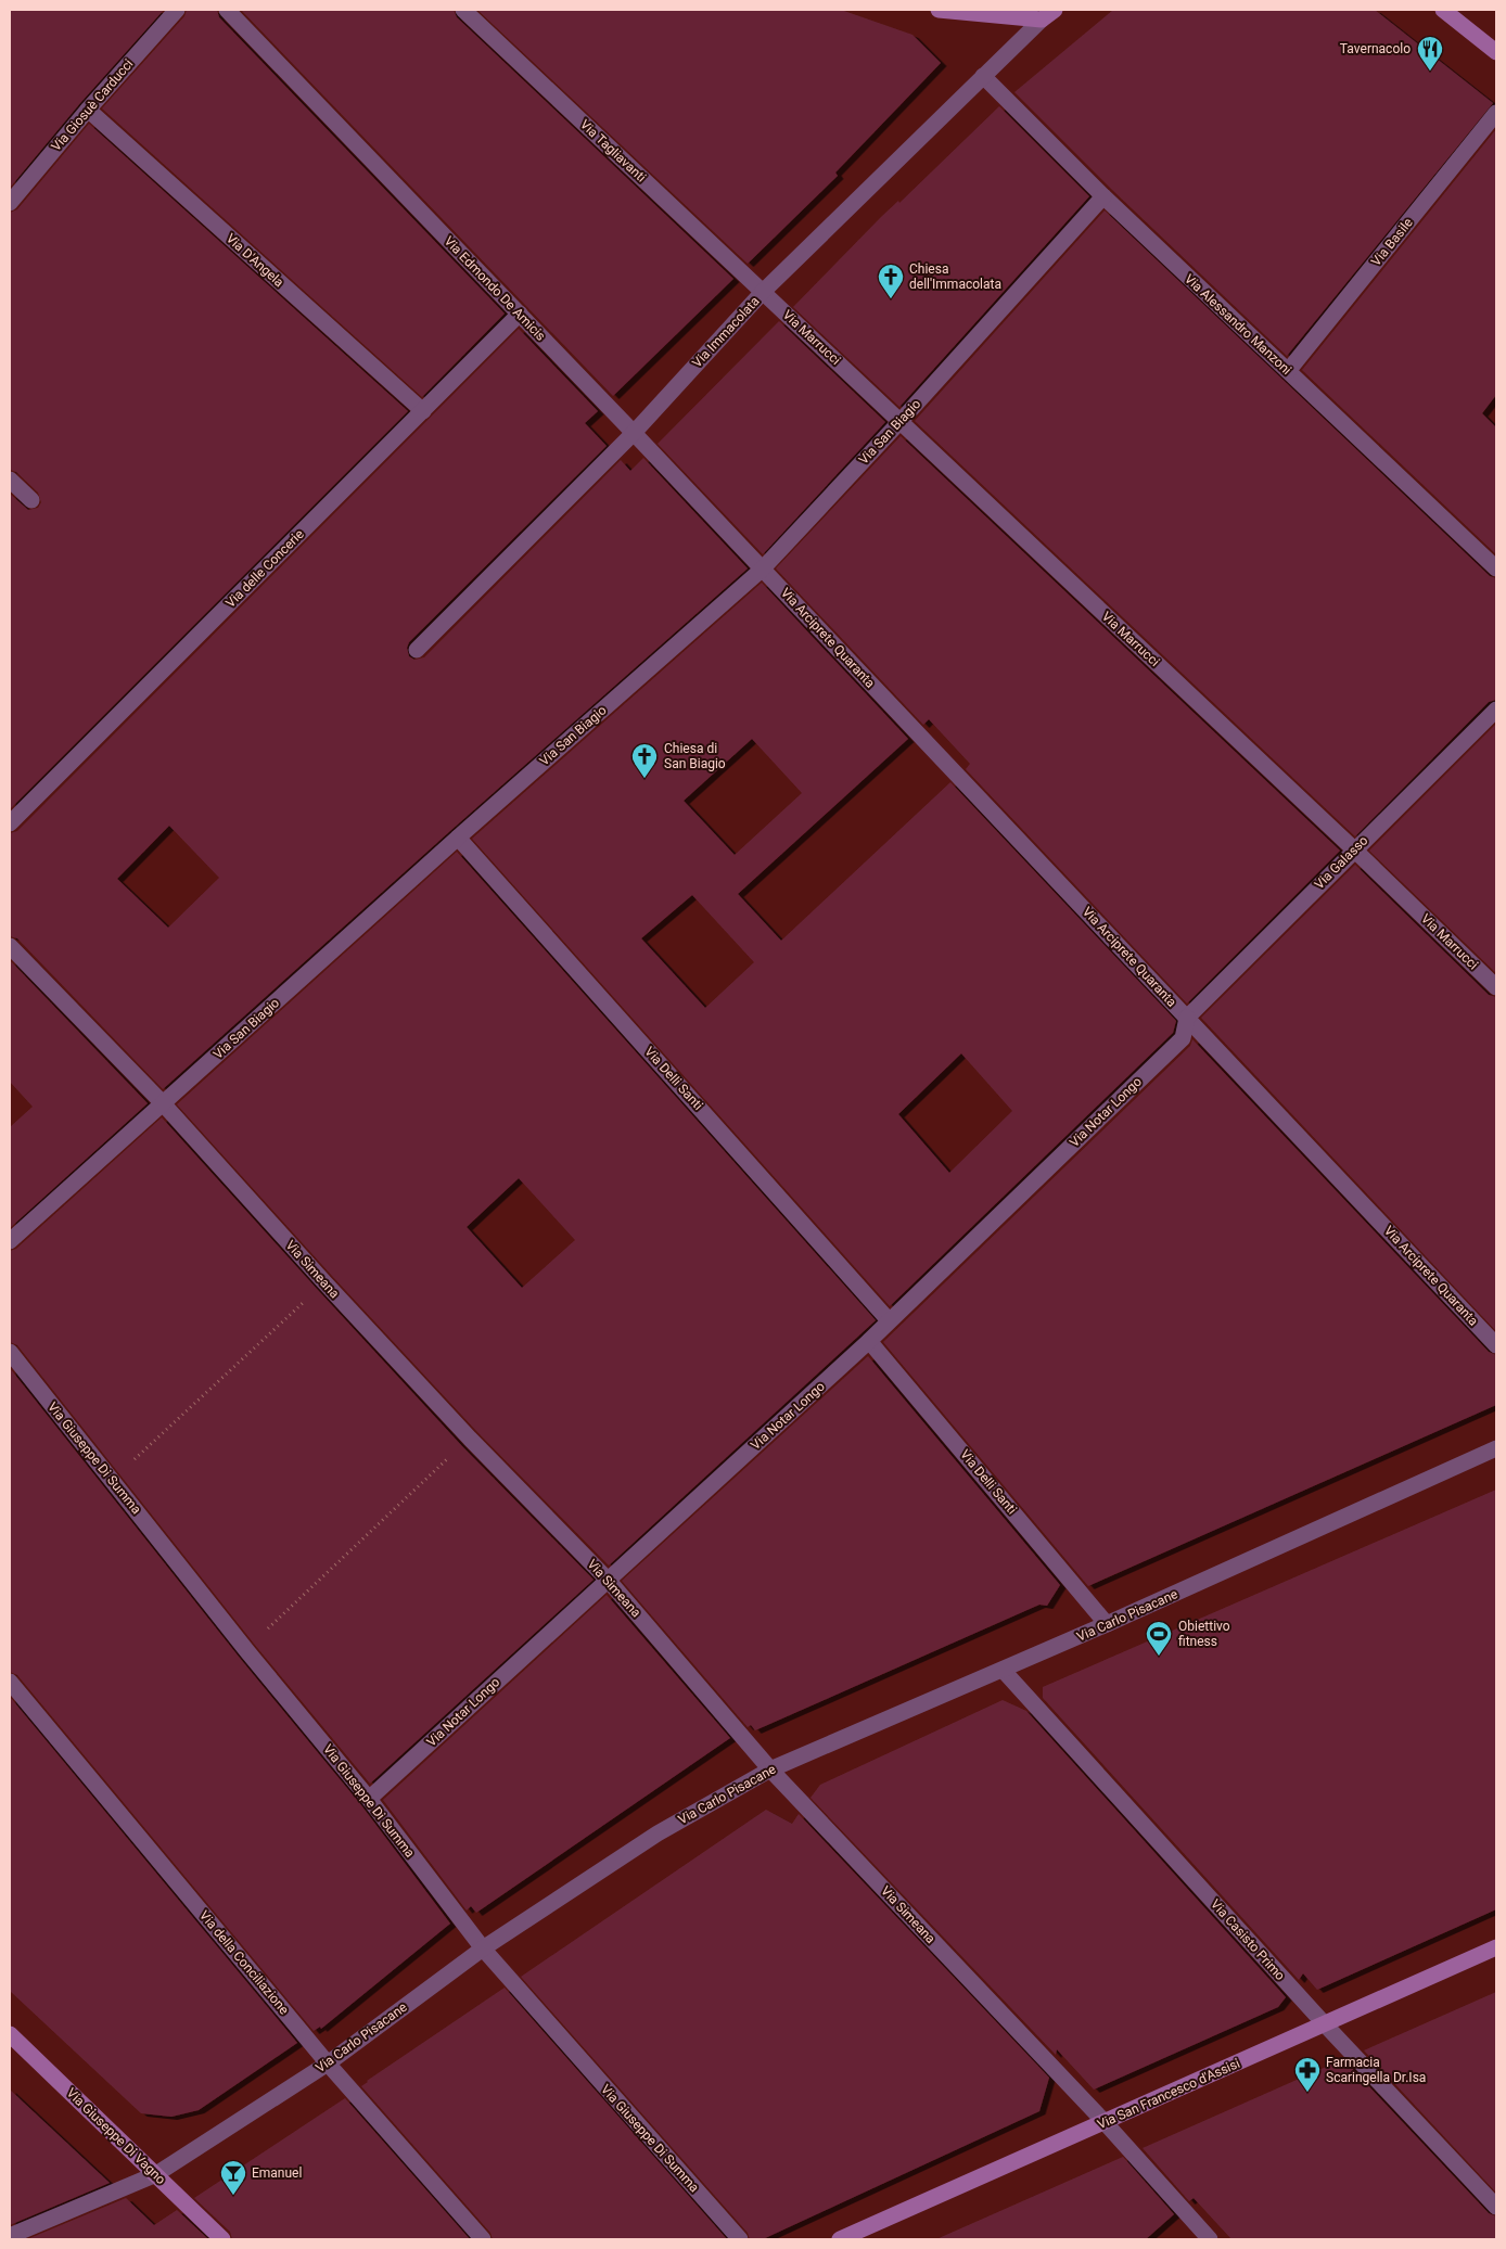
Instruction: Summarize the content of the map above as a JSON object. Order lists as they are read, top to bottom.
{
  "streets": {
    "street": [
      "Via Giosuè Carducci",
      "Via Tagliavanti",
      "Via Basile",
      "Via D'Angela",
      "Via Edmondo De Amicis",
      "Via Alessandro Manzoni",
      "Via Immacolata",
      "Via Marrucci",
      "Via San Biagio",
      "Via delle Concerie",
      "Via Arciprete Quaranta",
      "Via Galasso",
      "Via Delli Santi",
      "Via Notar Longo",
      "Via Simeana",
      "Via Giuseppe Di Summa",
      "Via Carlo Pisacane",
      "Via Casisto Primo",
      "Via della Conciliazione",
      "Via San Francesco d'Assisi",
      "Via Giuseppe Di Vagno"
    ]
  },
  "crossings": [
    ["Via Giosuè Carducci", "Via D'Angela"],
    ["Via Tagliavanti", "Via Immacolata"],
    ["Via Tagliavanti", "Via Marrucci"],
    ["Via Basile", "Via Alessandro Manzoni"],
    ["Via D'Angela", "Via delle Concerie"],
    ["Via Edmondo De Amicis", "Via Immacolata"],
    ["Via Edmondo De Amicis", "Via San Biagio"],
    ["Via Edmondo De Amicis", "Via delle Concerie"],
    ["Via Edmondo De Amicis", "Via Arciprete Quaranta"],
    ["Via Alessandro Manzoni", "Via Immacolata"],
    ["Via Alessandro Manzoni", "Via San Biagio"],
    ["Via Immacolata", "Via Marrucci"],
    ["Via Marrucci", "Via San Biagio"],
    ["Via Marrucci", "Via Galasso"],
    ["Via San Biagio", "Via Arciprete Quaranta"],
    ["Via San Biagio", "Via Delli Santi"],
    ["Via San Biagio", "Via Simeana"],
    ["Via Arciprete Quaranta", "Via Galasso"],
    ["Via Arciprete Quaranta", "Via Notar Longo"],
    ["Via Galasso", "Via Notar Longo"],
    ["Via Delli Santi", "Via Notar Longo"],
    ["Via Delli Santi", "Via Carlo Pisacane"],
    ["Via Notar Longo", "Via Simeana"],
    ["Via Notar Longo", "Via Giuseppe Di Summa"],
    ["Via Simeana", "Via Carlo Pisacane"],
    ["Via Simeana", "Via San Francesco d'Assisi"],
    ["Via Giuseppe Di Summa", "Via Carlo Pisacane"],
    ["Via Carlo Pisacane", "Via Casisto Primo"],
    ["Via Carlo Pisacane", "Via della Conciliazione"],
    ["Via Carlo Pisacane", "Via Giuseppe Di Vagno"],
    ["Via Casisto Primo", "Via San Francesco d'Assisi"]
  ],
  "places": {
    "restaurant": ["Tavernacolo"],
    "church": ["Chiesa dell'Immacolata", "Chiesa di San Biagio"],
    "sports": ["Obiettivo fitness"],
    "pharmacy": ["Farmacia Scaringella Dr.Isa"],
    "bar": ["Emanuel"]
  }
}
